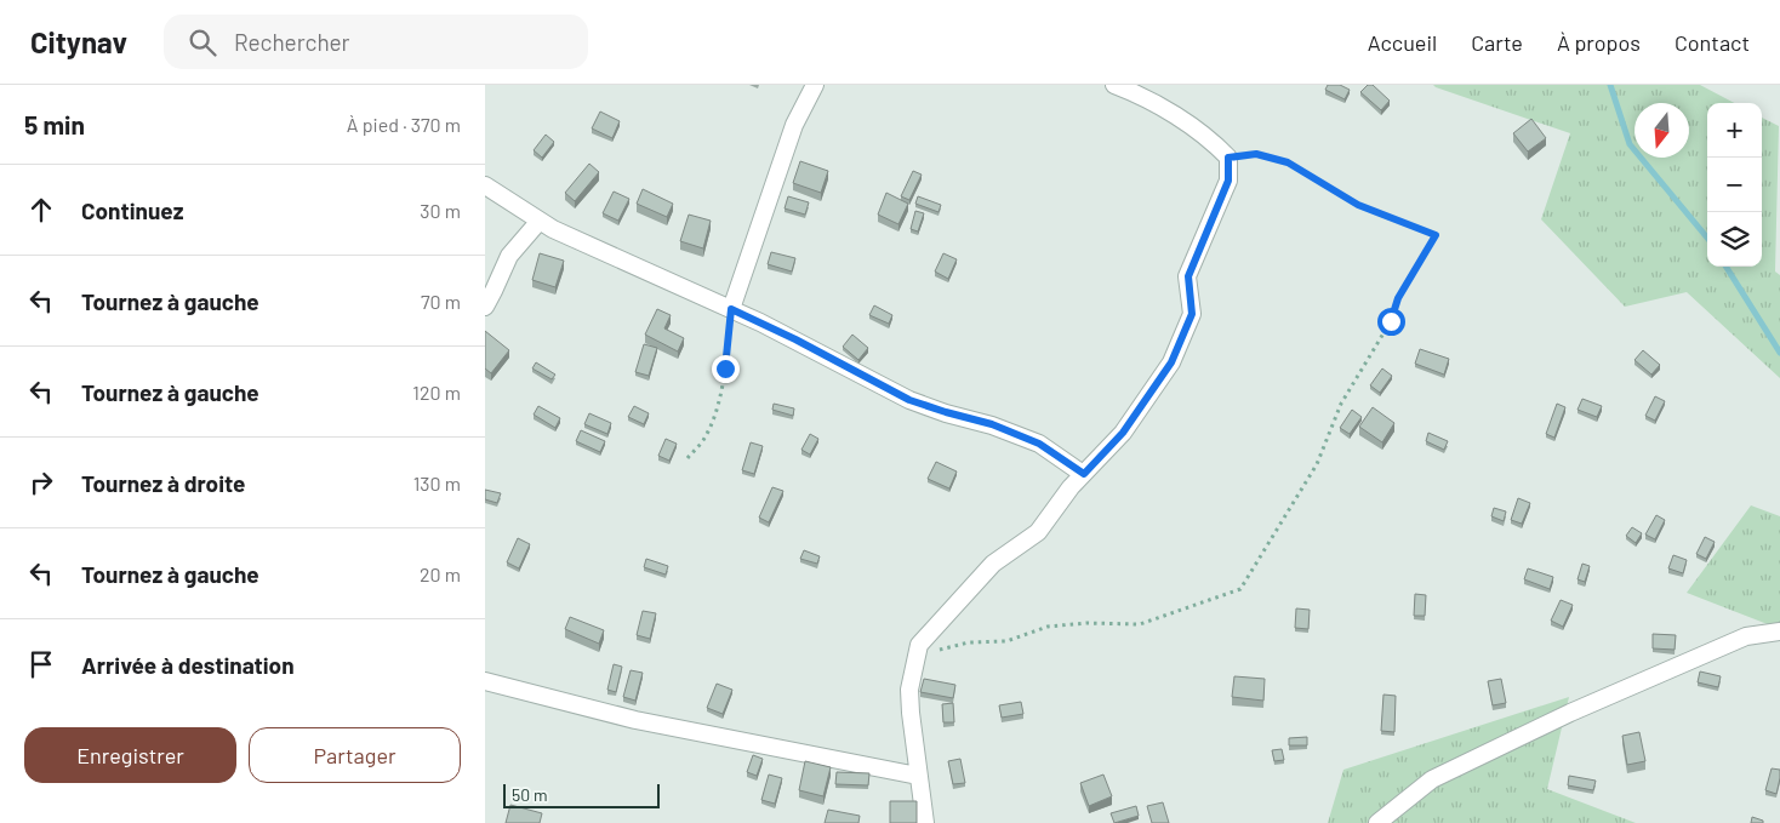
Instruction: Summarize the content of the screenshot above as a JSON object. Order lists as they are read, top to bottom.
{
  "scale_bar": "50 m",
  "north": "bottom",
  "page": {
    "header": "Citynav",
    "search": "Rechercher",
    "nav": [
      "Accueil",
      "Carte",
      "À propos",
      "Contact"
    ],
    "heading": ["5 min", "À pied · 370 m"],
    "map_buttons": ["+", "−"],
    "list": [
      ["Continuez", "30 m"],
      ["Tournez à gauche", "70 m"],
      ["Tournez à gauche", "120 m"],
      ["Tournez à droite", "130 m"],
      ["Tournez à gauche", "20 m"],
      "Arrivée à destination"
    ],
    "buttons": ["Enregistrer", "Partager"],
    "scale": "50 m"
  }
}
